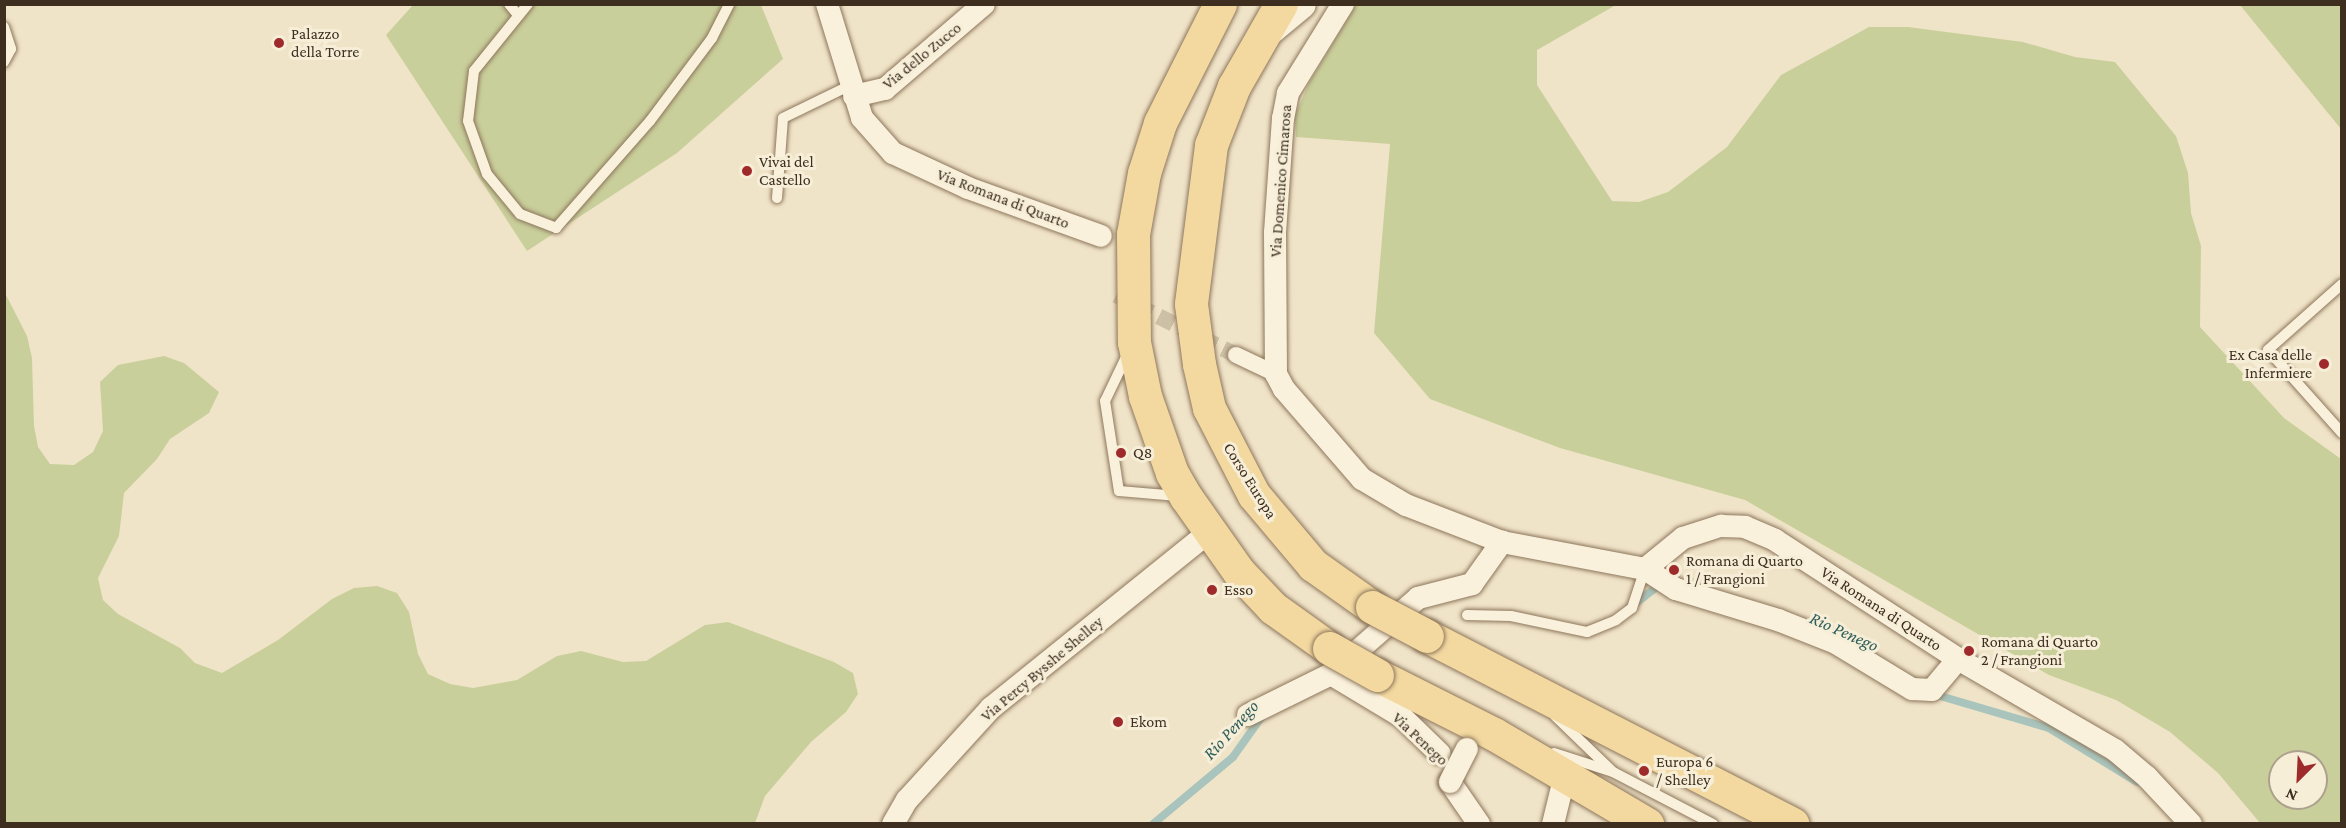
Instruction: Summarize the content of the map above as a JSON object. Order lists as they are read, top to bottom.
{
  "streets": {
    "main road": ["Corso Europa"],
    "street": [
      "Via dello Zucco",
      "Via Domenico Cimarosa",
      "Via Romana di Quarto",
      "Via Percy Bysshe Shelley",
      "Via Penego"
    ]
  },
  "crossings": [
    ["Via dello Zucco", "Via Romana di Quarto"],
    ["Via Domenico Cimarosa", "Via Romana di Quarto"]
  ],
  "water": ["Rio Penego"],
  "places": [
    "Palazzo della Torre",
    "Vivai del Castello",
    "Ex Casa delle Infermiere",
    "Q8",
    "Romana di Quarto 1 / Frangioni",
    "Esso",
    "Romana di Quarto 2 / Frangioni",
    "Ekom",
    "Europa 6 / Shelley"
  ],
  "north": "bottom left"
}
